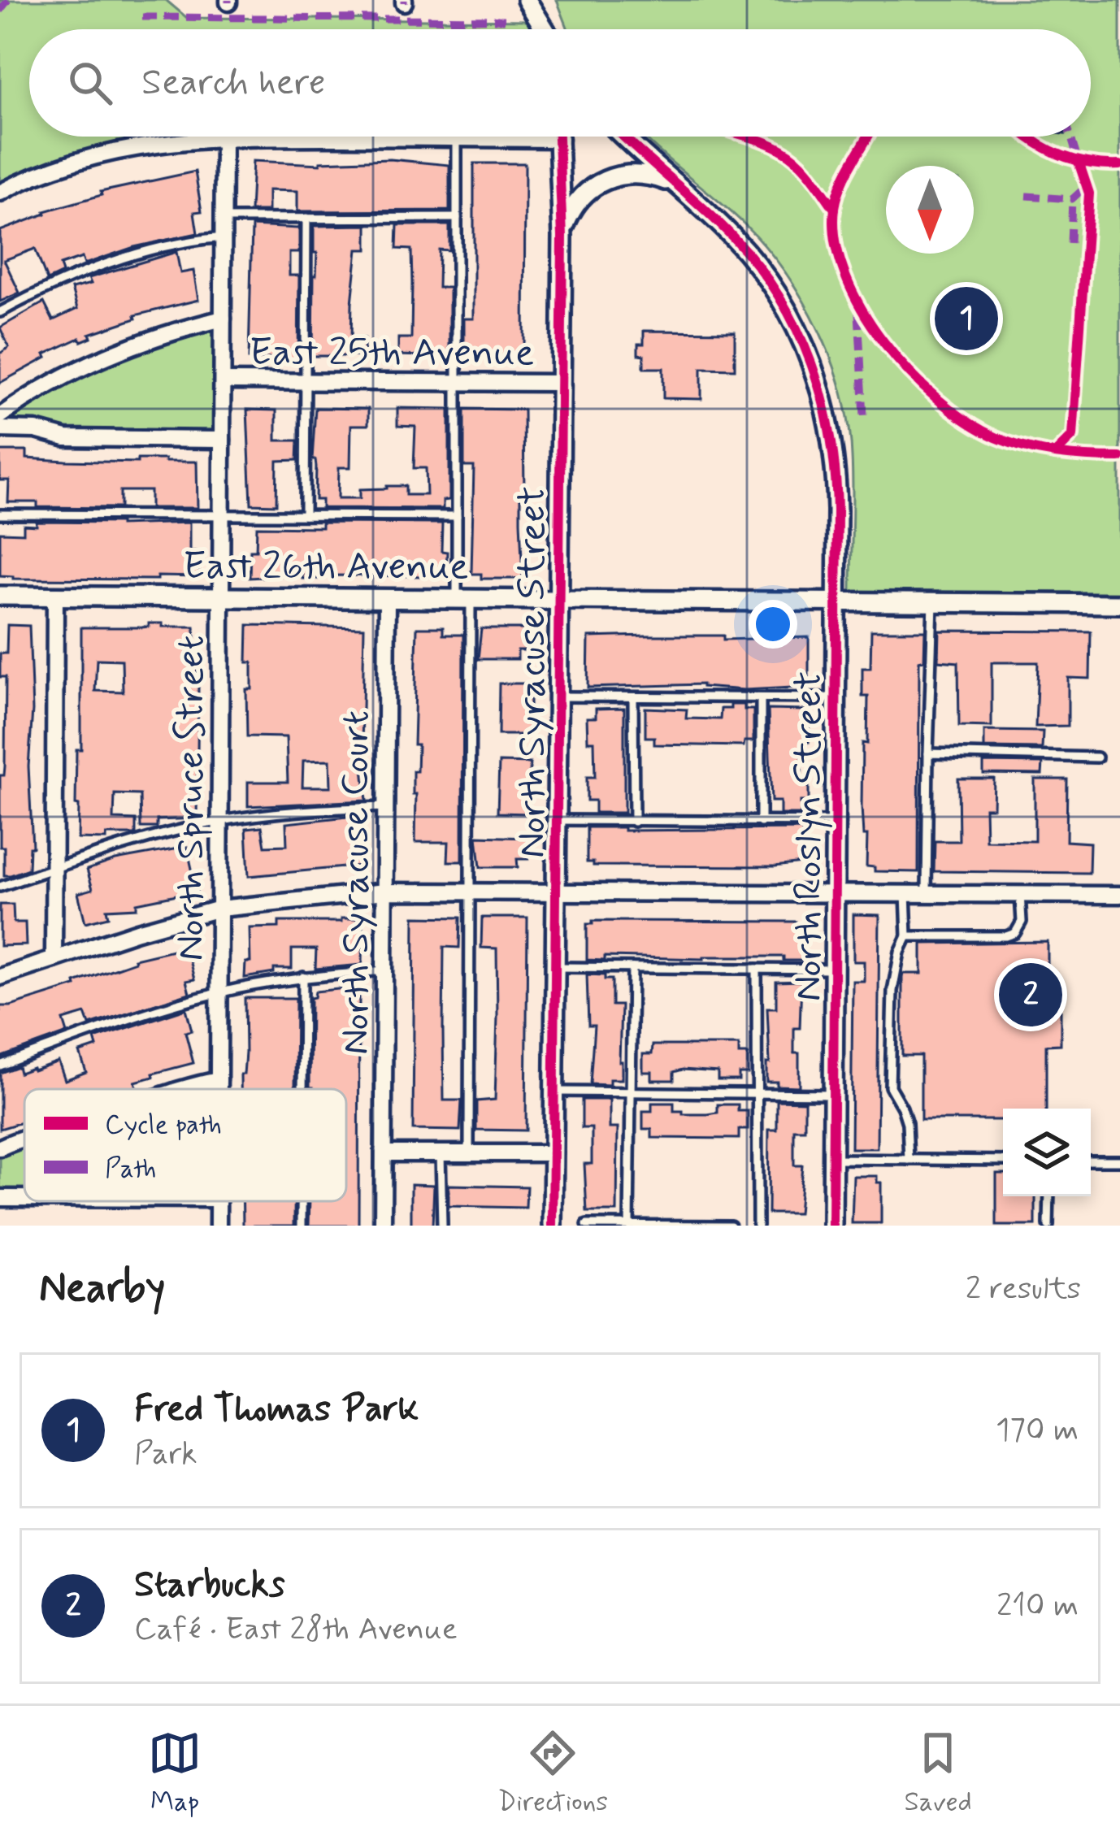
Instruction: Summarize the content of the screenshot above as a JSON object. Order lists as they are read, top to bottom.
{
  "streets": {
    "street": [
      "East 25th Avenue",
      "East 26th Avenue",
      "North Syracuse Street",
      "North Spruce Street",
      "North Roslyn Street",
      "North Syracuse Court"
    ]
  },
  "crossings": [
    ["East 25th Avenue", "North Syracuse Street"],
    ["East 25th Avenue", "North Spruce Street"],
    ["East 26th Avenue", "North Syracuse Street"],
    ["East 26th Avenue", "North Spruce Street"],
    ["East 26th Avenue", "North Roslyn Street"],
    ["East 26th Avenue", "North Syracuse Court"]
  ],
  "legend": ["Cycle path", "Path"],
  "north": "bottom",
  "page": {
    "search": "Search here",
    "pins": ["1", "2"],
    "heading": ["Nearby", "2 results"],
    "list": [
      {
        "mark": "1",
        "name": "Fred Thomas Park",
        "note": "Park",
        "value": "170 m"
      },
      {
        "mark": "2",
        "name": "Starbucks",
        "note": "Café · East 28th Avenue",
        "value": "210 m"
      }
    ],
    "nav": ["Map", "Directions", "Saved"]
  }
}
